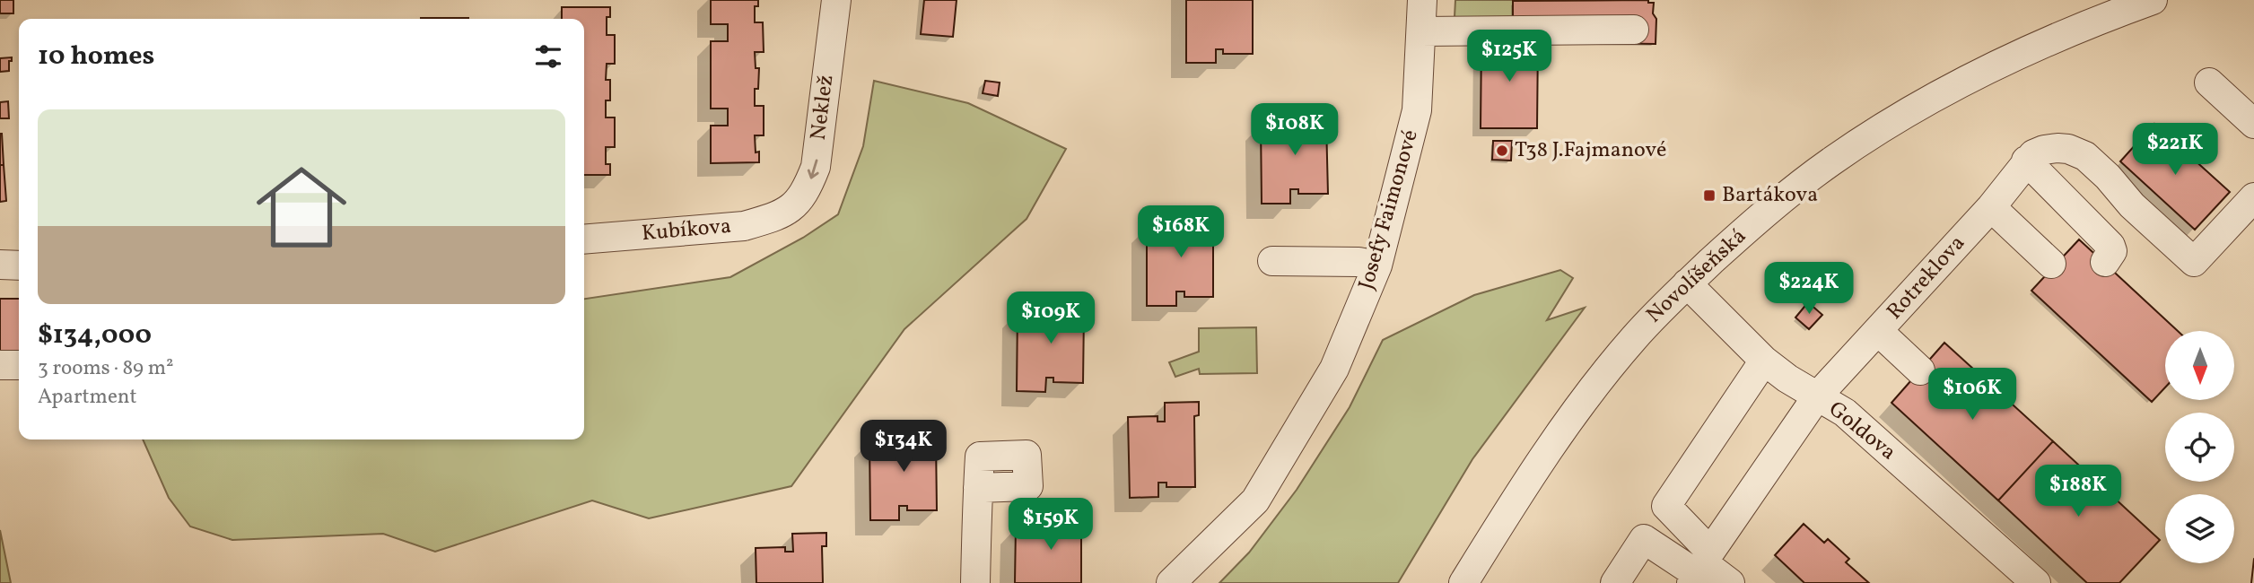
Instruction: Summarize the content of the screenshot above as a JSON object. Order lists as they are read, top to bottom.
{
  "streets": {
    "street": [
      "Neklež",
      "Josefy Faimonové",
      "Kubíkova",
      "Novolíšeňská",
      "Rotreklova",
      "Goldova"
    ]
  },
  "crossings": [
    ["Neklež", "Kubíkova"],
    ["Novolíšeňská", "Goldova"],
    ["Rotreklova", "Goldova"]
  ],
  "one_way": ["Neklež"],
  "places": {
    "other": ["T38 J.Fajmanové"],
    "transit": ["Bartákova"]
  },
  "north": "bottom",
  "page": {
    "heading": "10 homes",
    "price": [
      "$125K",
      "$108K",
      "$221K",
      "$168K",
      "$224K",
      "$109K",
      "$106K",
      "$134K",
      "$188K",
      "$159K"
    ],
    "list": [
      {
        "name": "$134,000",
        "note": "3 rooms · 89 m² · Apartment"
      }
    ]
  }
}
